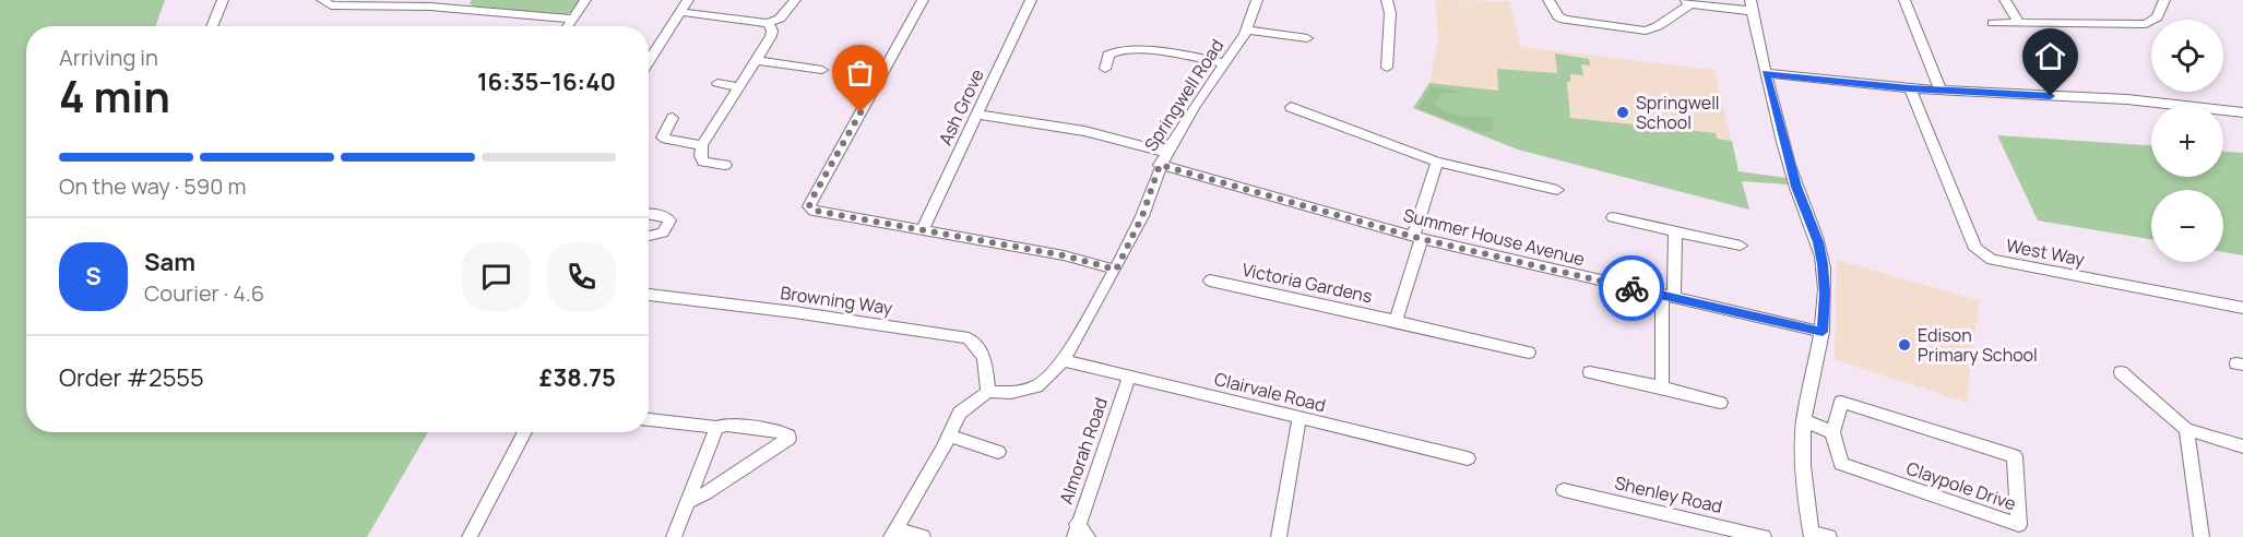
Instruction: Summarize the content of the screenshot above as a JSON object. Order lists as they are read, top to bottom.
{
  "streets": {
    "street": [
      "Springwell Road",
      "Ash Grove",
      "Summer House Avenue",
      "West Way",
      "Victoria Gardens",
      "Browning Way",
      "Clairvale Road",
      "Almorah Road",
      "Claypole Drive",
      "Shenley Road"
    ]
  },
  "crossings": [
    ["Springwell Road", "Summer House Avenue"],
    ["Springwell Road", "Browning Way"],
    ["Springwell Road", "Clairvale Road"],
    ["Ash Grove", "Summer House Avenue"],
    ["Clairvale Road", "Almorah Road"]
  ],
  "places": ["Springwell School", "Edison Primary School"],
  "page": {
    "map_buttons": ["+", "−"],
    "heading": ["4 min", "Arriving in", "16:35–16:40"],
    "panel": [
      "Sam",
      "Courier · 4.6",
      "Order #2555",
      "£38.75"
    ],
    "bar": "On the way · 590 m",
    "round": "S"
  }
}
